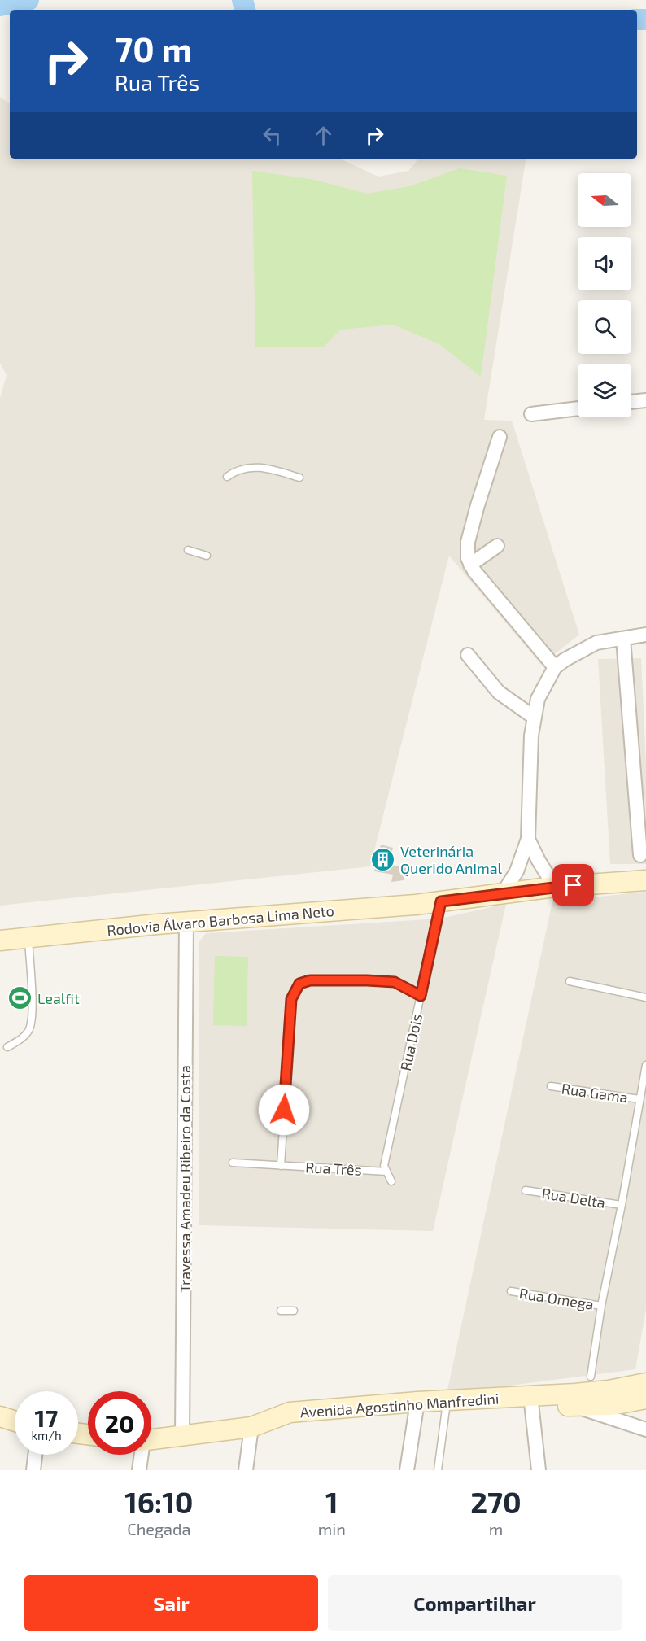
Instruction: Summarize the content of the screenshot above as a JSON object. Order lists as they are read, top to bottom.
{
  "streets": {
    "main road": ["Rodovia Álvaro Barbosa Lima Neto", "Avenida Agostinho Manfredini"],
    "street": ["Travessa Amadeu Ribeiro da Costa"],
    "lane": [
      "Rua Dois",
      "Rua Gama",
      "Rua Três",
      "Rua Delta",
      "Rua Omega"
    ]
  },
  "crossings": [
    ["Rodovia Álvaro Barbosa Lima Neto", "Rua Dois"],
    ["Rodovia Álvaro Barbosa Lima Neto", "Travessa Amadeu Ribeiro da Costa"],
    ["Rua Dois", "Rua Três"],
    ["Travessa Amadeu Ribeiro da Costa", "Avenida Agostinho Manfredini"]
  ],
  "places": {
    "building": ["Veterinária Querido Animal"],
    "sports": ["Lealfit"]
  },
  "north": "left",
  "page": {
    "turn": ["70 m", "Rua Três"],
    "speed": "17 km/h",
    "limit": "20",
    "eta": [
      "16:10",
      "Chegada",
      "1",
      "min",
      "270",
      "m"
    ],
    "buttons": ["Sair", "Compartilhar"]
  }
}
